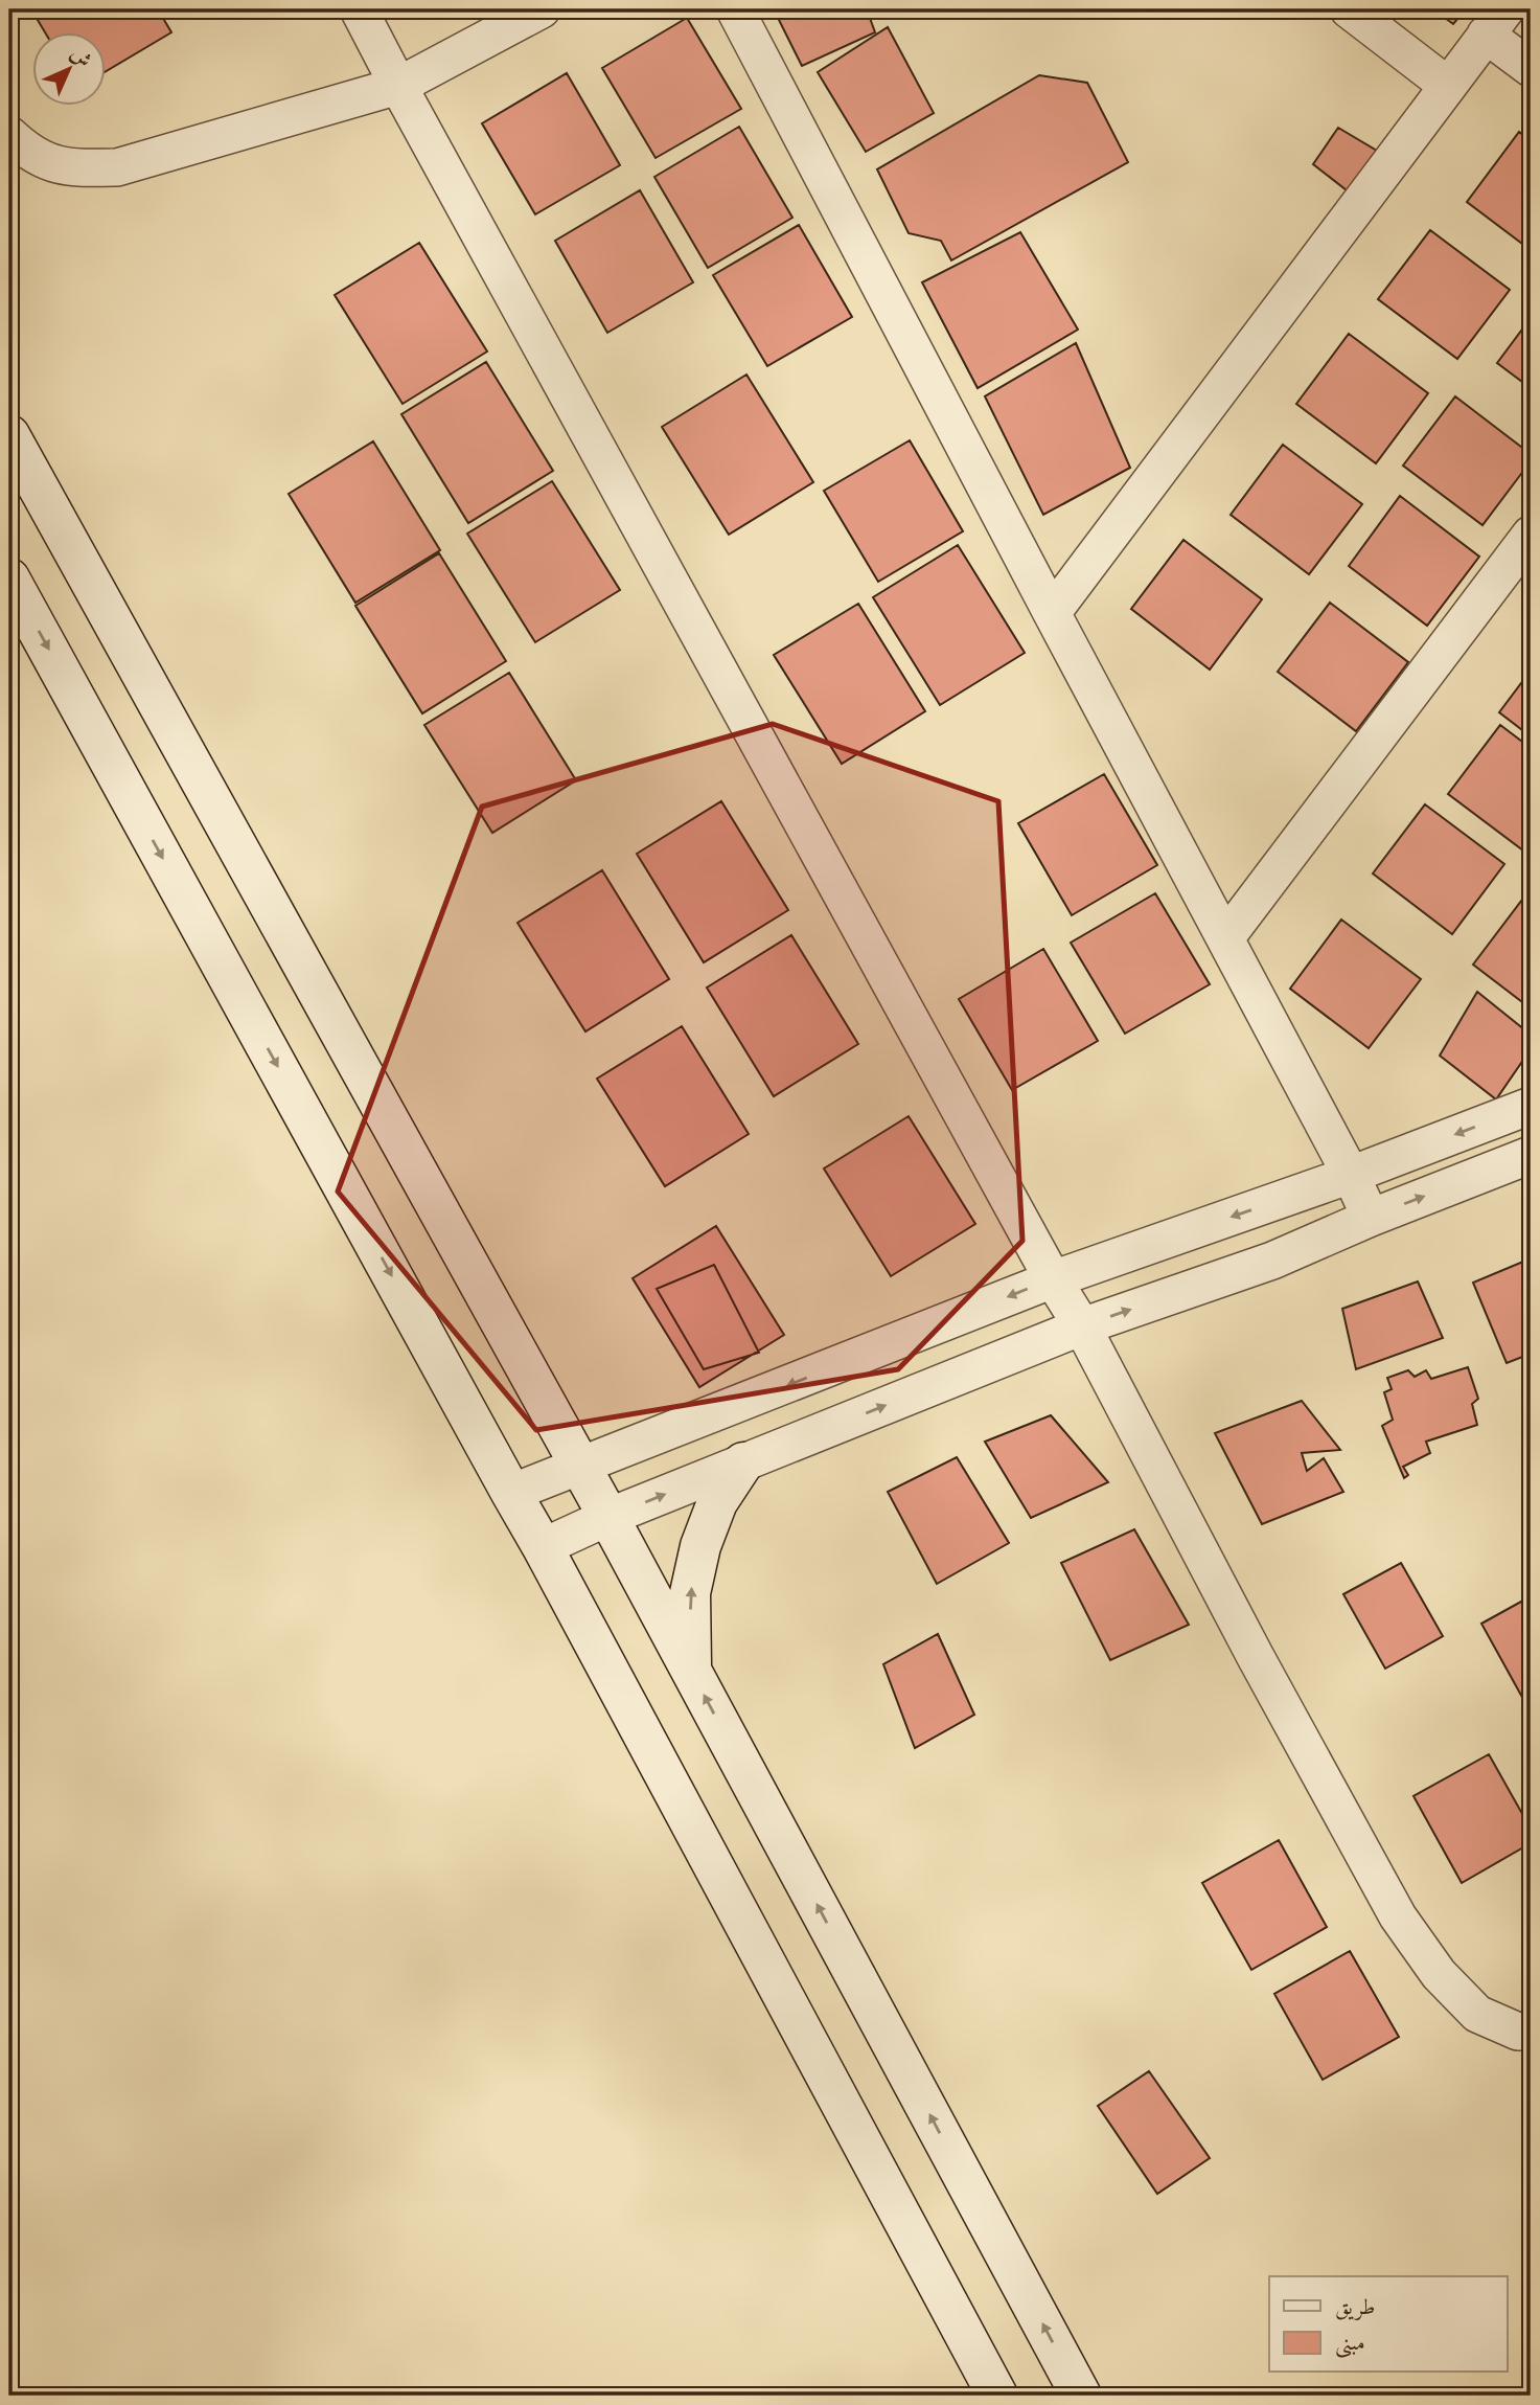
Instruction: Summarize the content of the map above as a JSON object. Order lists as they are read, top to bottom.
{
  "legend": ["طريق", "مبنى"],
  "north": "top right"
}
